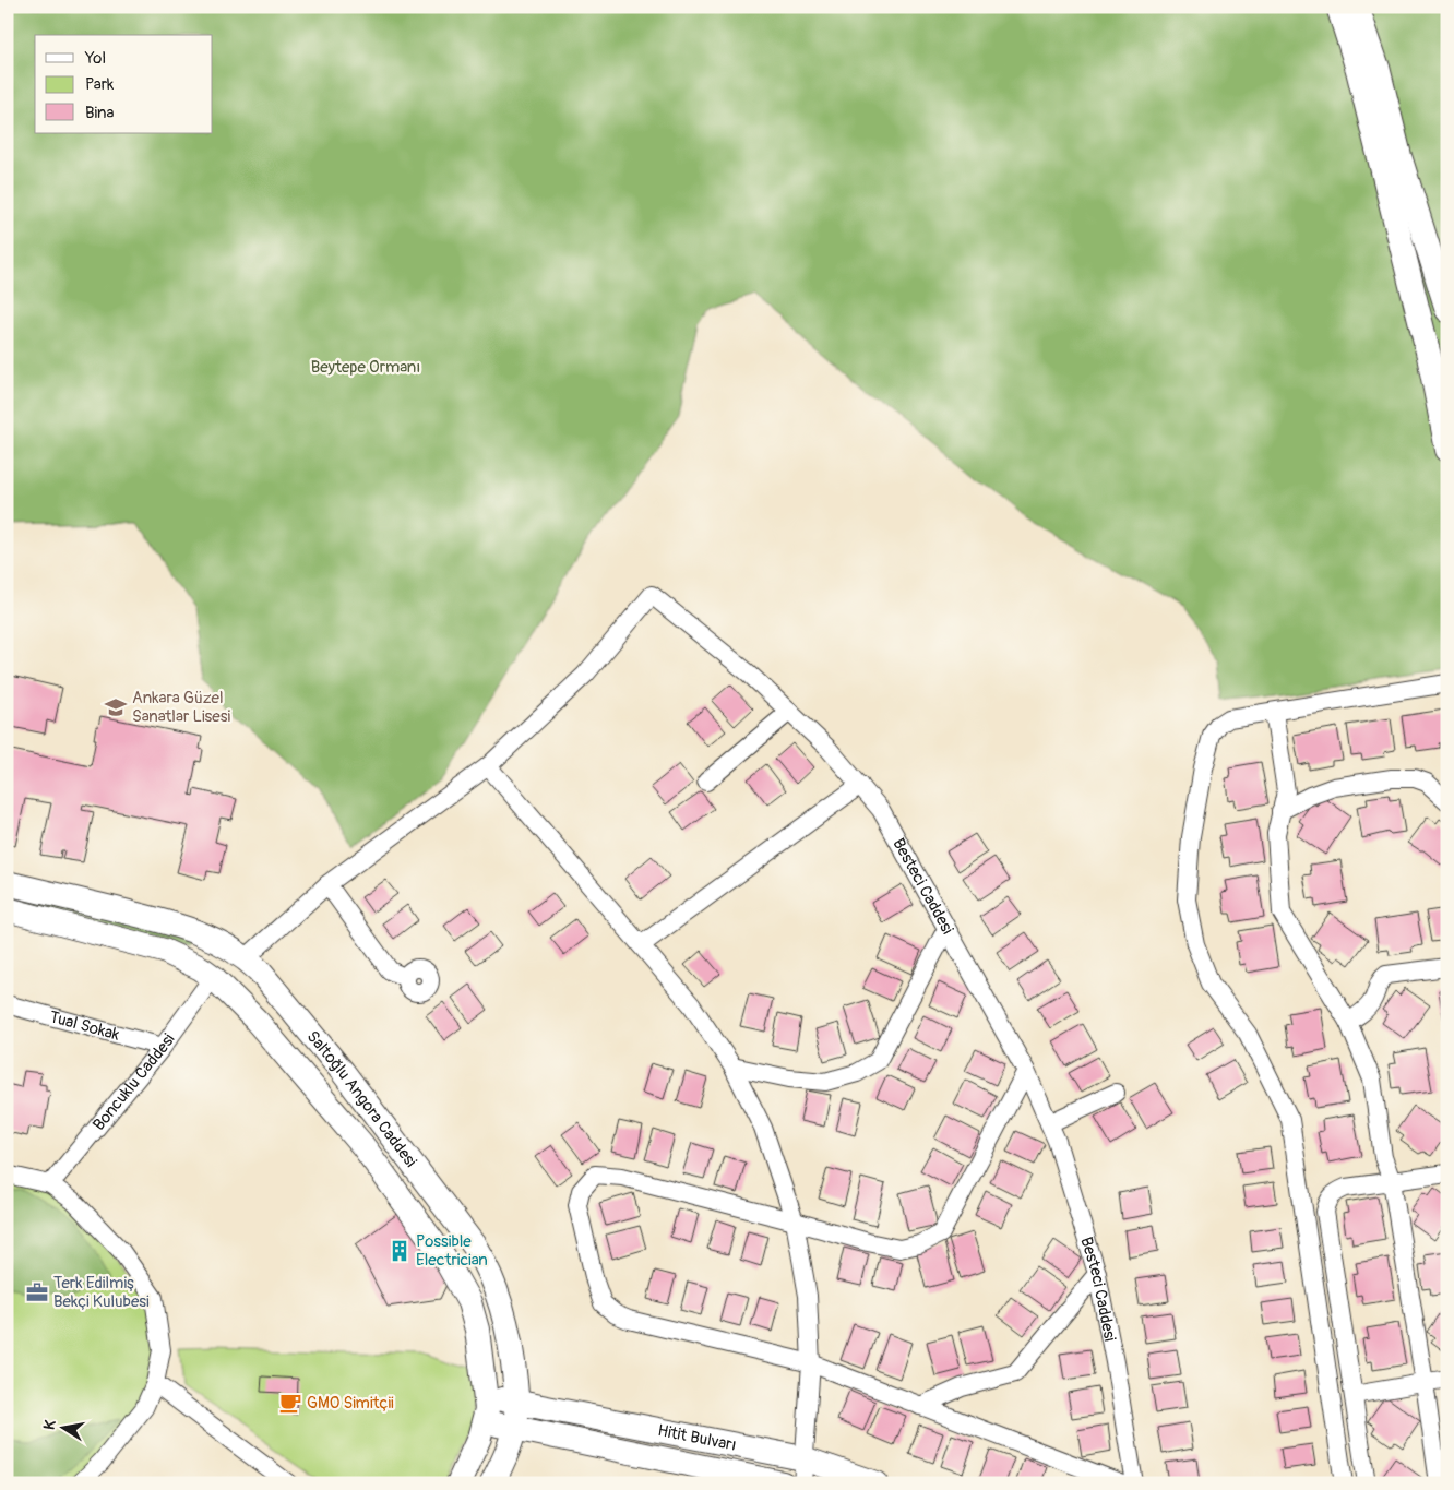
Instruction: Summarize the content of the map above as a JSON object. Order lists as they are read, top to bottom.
{
  "streets": {
    "street": [
      "Besteci Caddesi",
      "Tual Sokak",
      "Boncuklu Caddesi",
      "Saltoğlu Angora Caddesi",
      "Hitit Bulvarı"
    ]
  },
  "crossings": [
    ["Tual Sokak", "Boncuklu Caddesi"],
    ["Boncuklu Caddesi", "Saltoğlu Angora Caddesi"],
    ["Saltoğlu Angora Caddesi", "Hitit Bulvarı"]
  ],
  "parks": ["Beytepe Ormanı"],
  "places": {
    "school or university": ["Ankara Güzel Sanatlar Lisesi"],
    "building": ["Possible Electrician"],
    "office": ["Terk Edilmiş Bekçi Kulubesi"],
    "cafe": ["GMO Simitçii"]
  },
  "legend": ["Yol", "Park", "Bina"],
  "north": "left"
}
